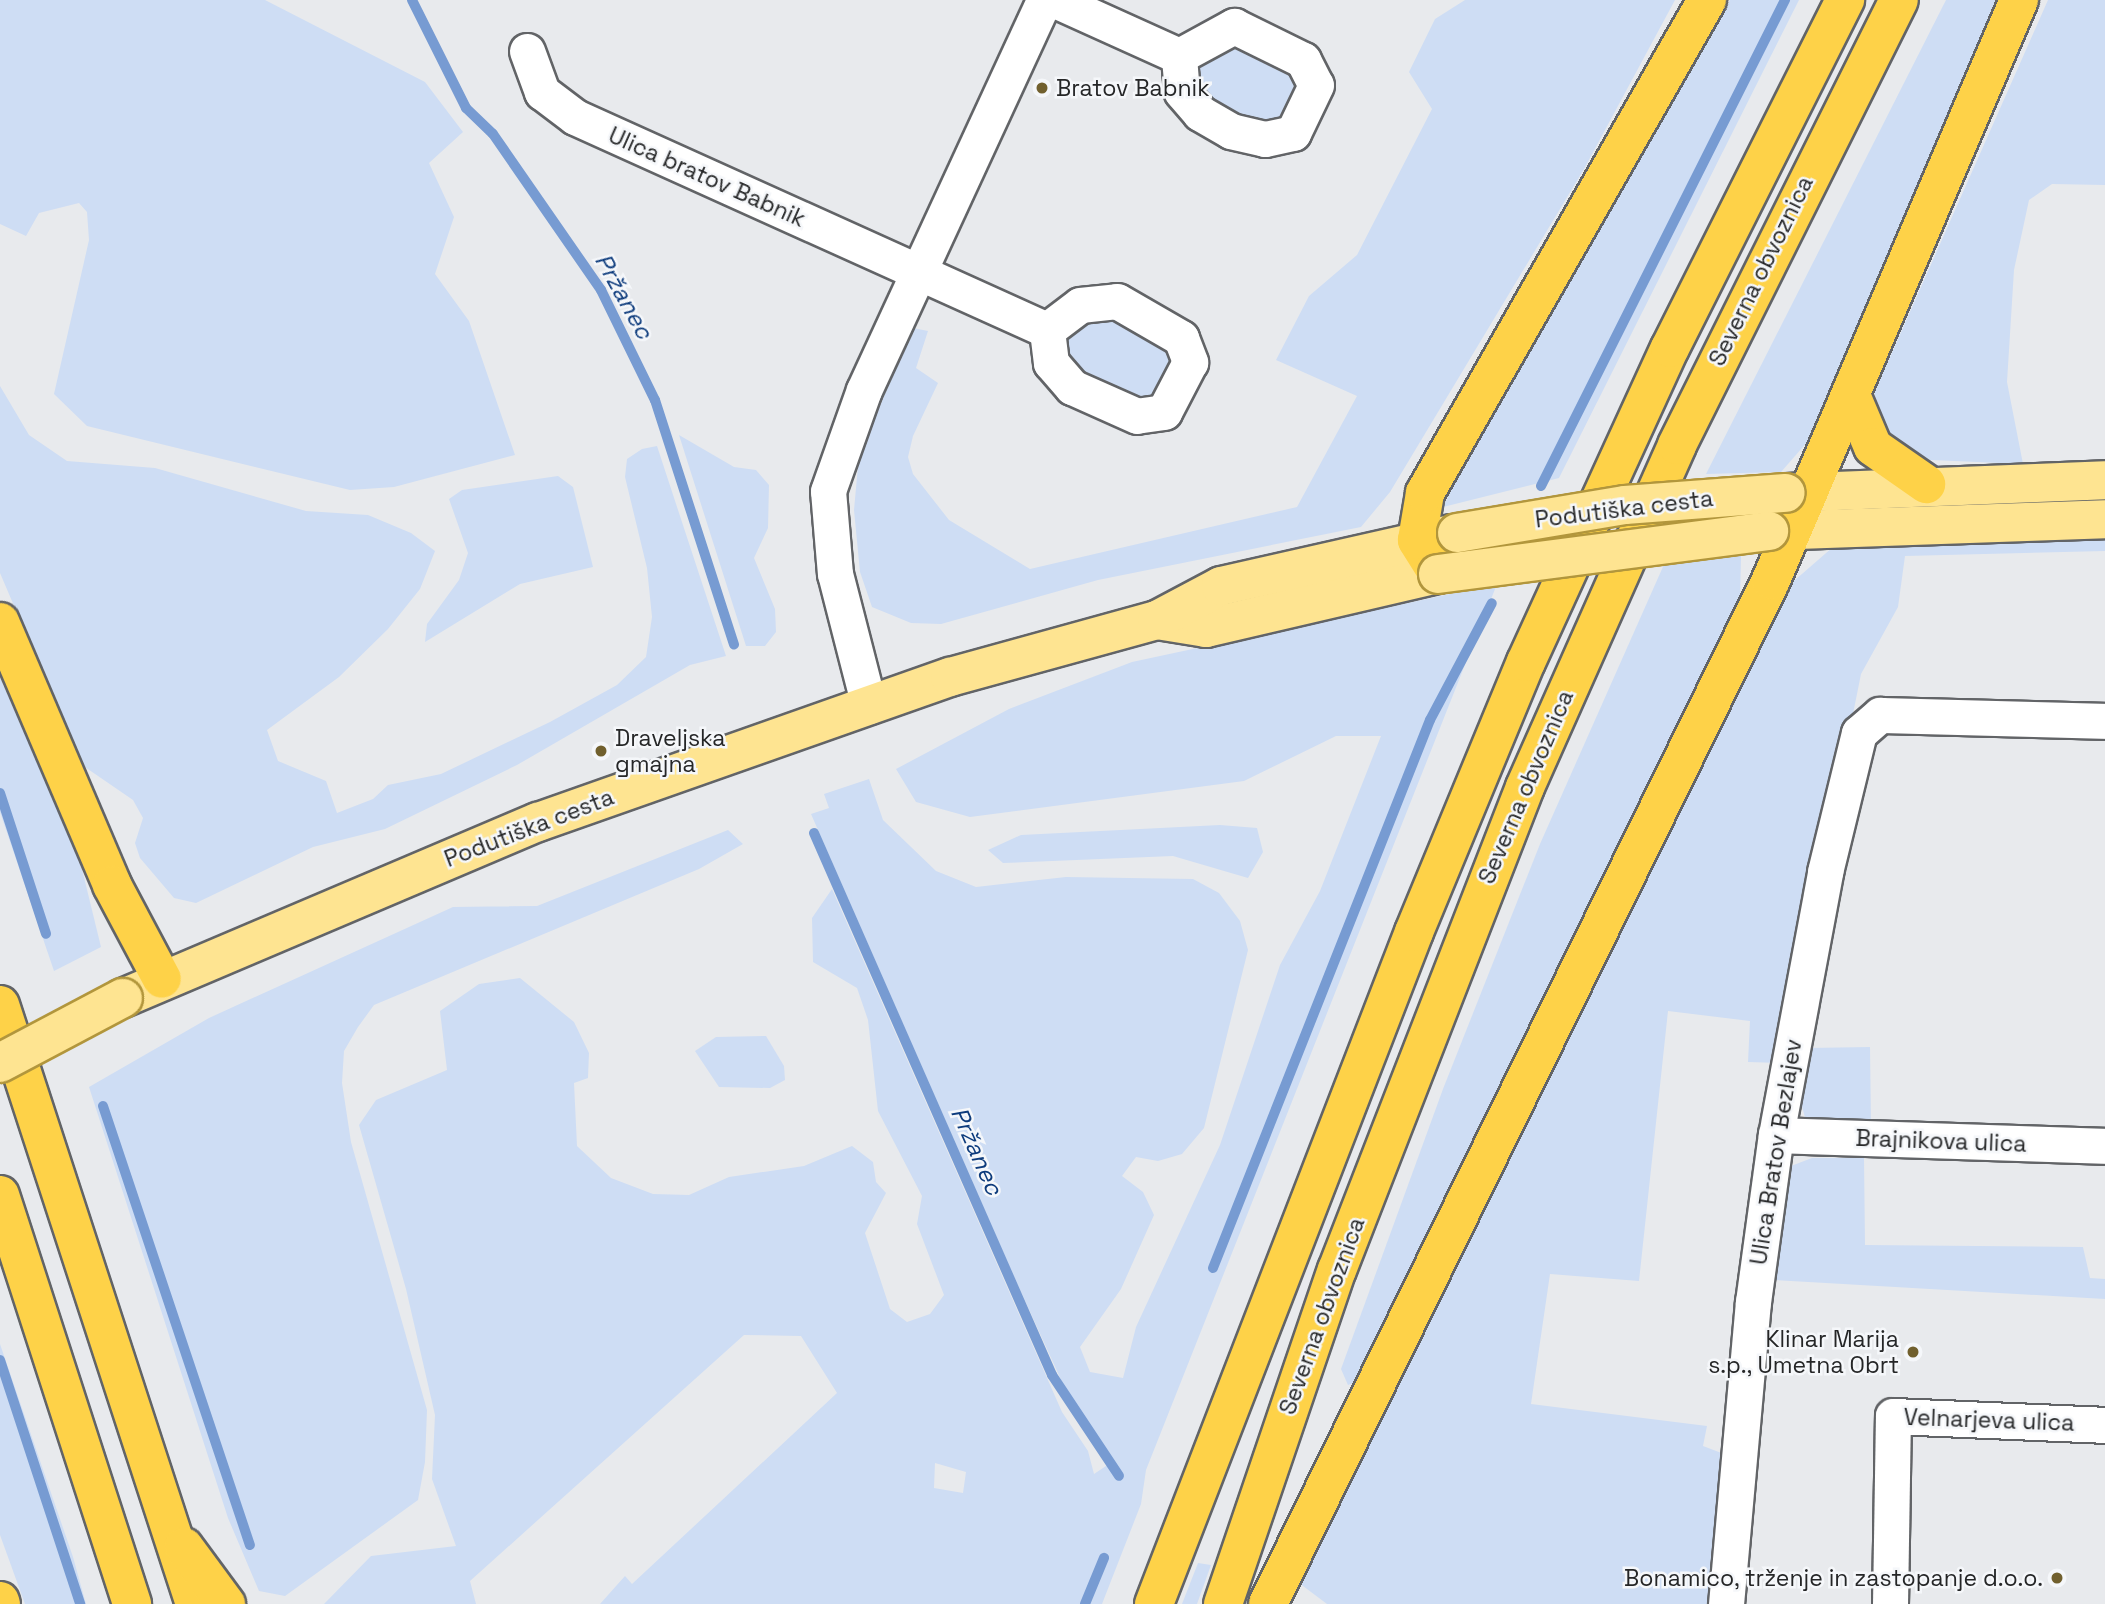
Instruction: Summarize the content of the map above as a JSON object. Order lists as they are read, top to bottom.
{
  "streets": {
    "highway": ["Severna obvoznica"],
    "main road": ["Podutiška cesta"],
    "street": [
      "Ulica bratov Babnik",
      "Brajnikova ulica",
      "Ulica Bratov Bezlajev",
      "Velnarjeva ulica"
    ]
  },
  "crossings": [
    ["Brajnikova ulica", "Ulica Bratov Bezlajev"]
  ],
  "water": ["Pržanec"],
  "places": [
    "Bratov Babnik",
    "Draveljska gmajna",
    "Klinar Marija s.p., Umetna Obrt",
    "Bonamico, trženje in zastopanje d.o.o."
  ]
}
